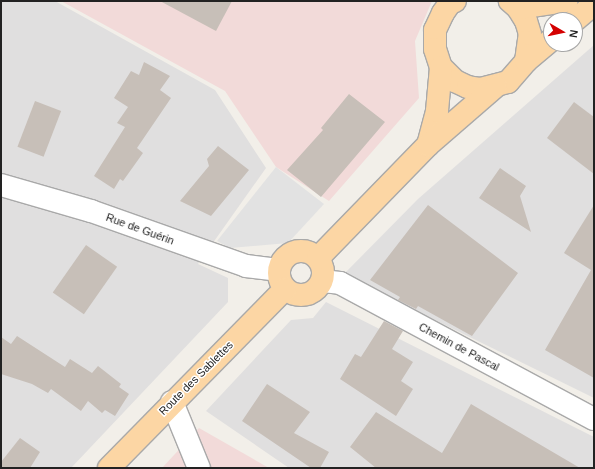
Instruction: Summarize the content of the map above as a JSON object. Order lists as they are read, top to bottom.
{
  "streets": {
    "main road": ["Route des Sablettes"],
    "street": ["Rue de Guérin", "Chemin de Pascal"]
  },
  "crossings": [
    ["Rue de Guérin", "Chemin de Pascal"],
    ["Rue de Guérin", "Route des Sablettes"],
    ["Chemin de Pascal", "Route des Sablettes"]
  ],
  "north": "right"
}
